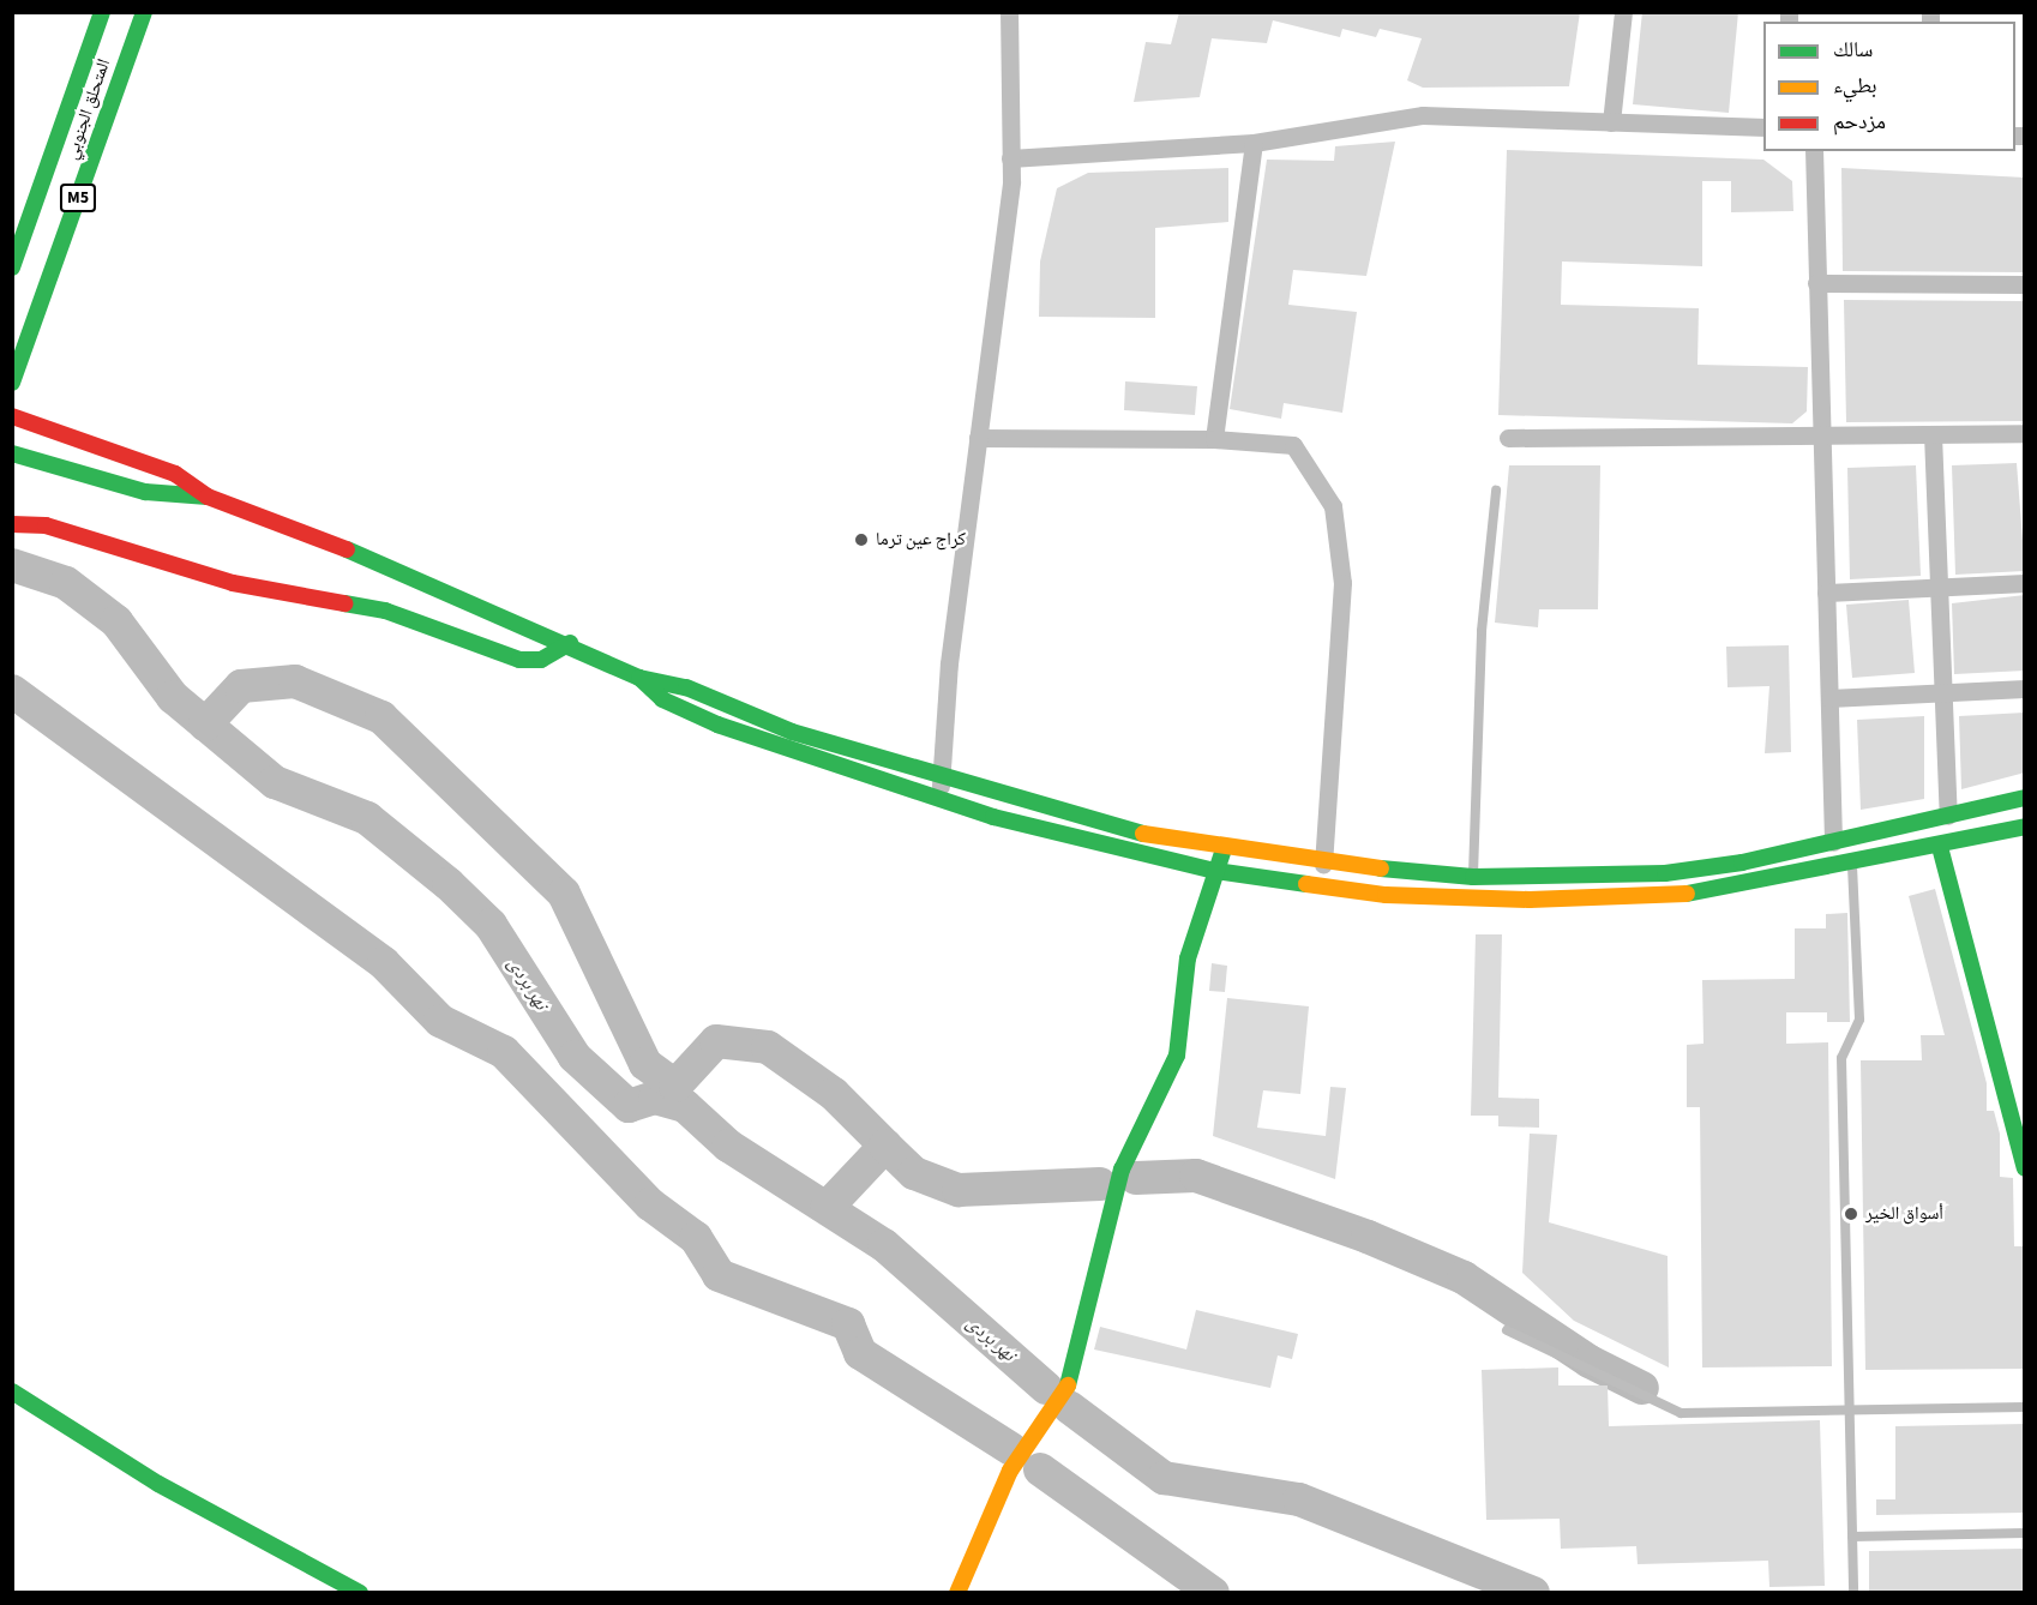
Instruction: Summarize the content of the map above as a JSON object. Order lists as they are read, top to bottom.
{
  "streets": {
    "main road": ["المتحلق الجنوبي", "M5"]
  },
  "water": ["نهر بردى"],
  "places": ["كراج عين ترما", "أسواق الخير"],
  "legend": ["سالك", "بطيء", "مزدحم"]
}
